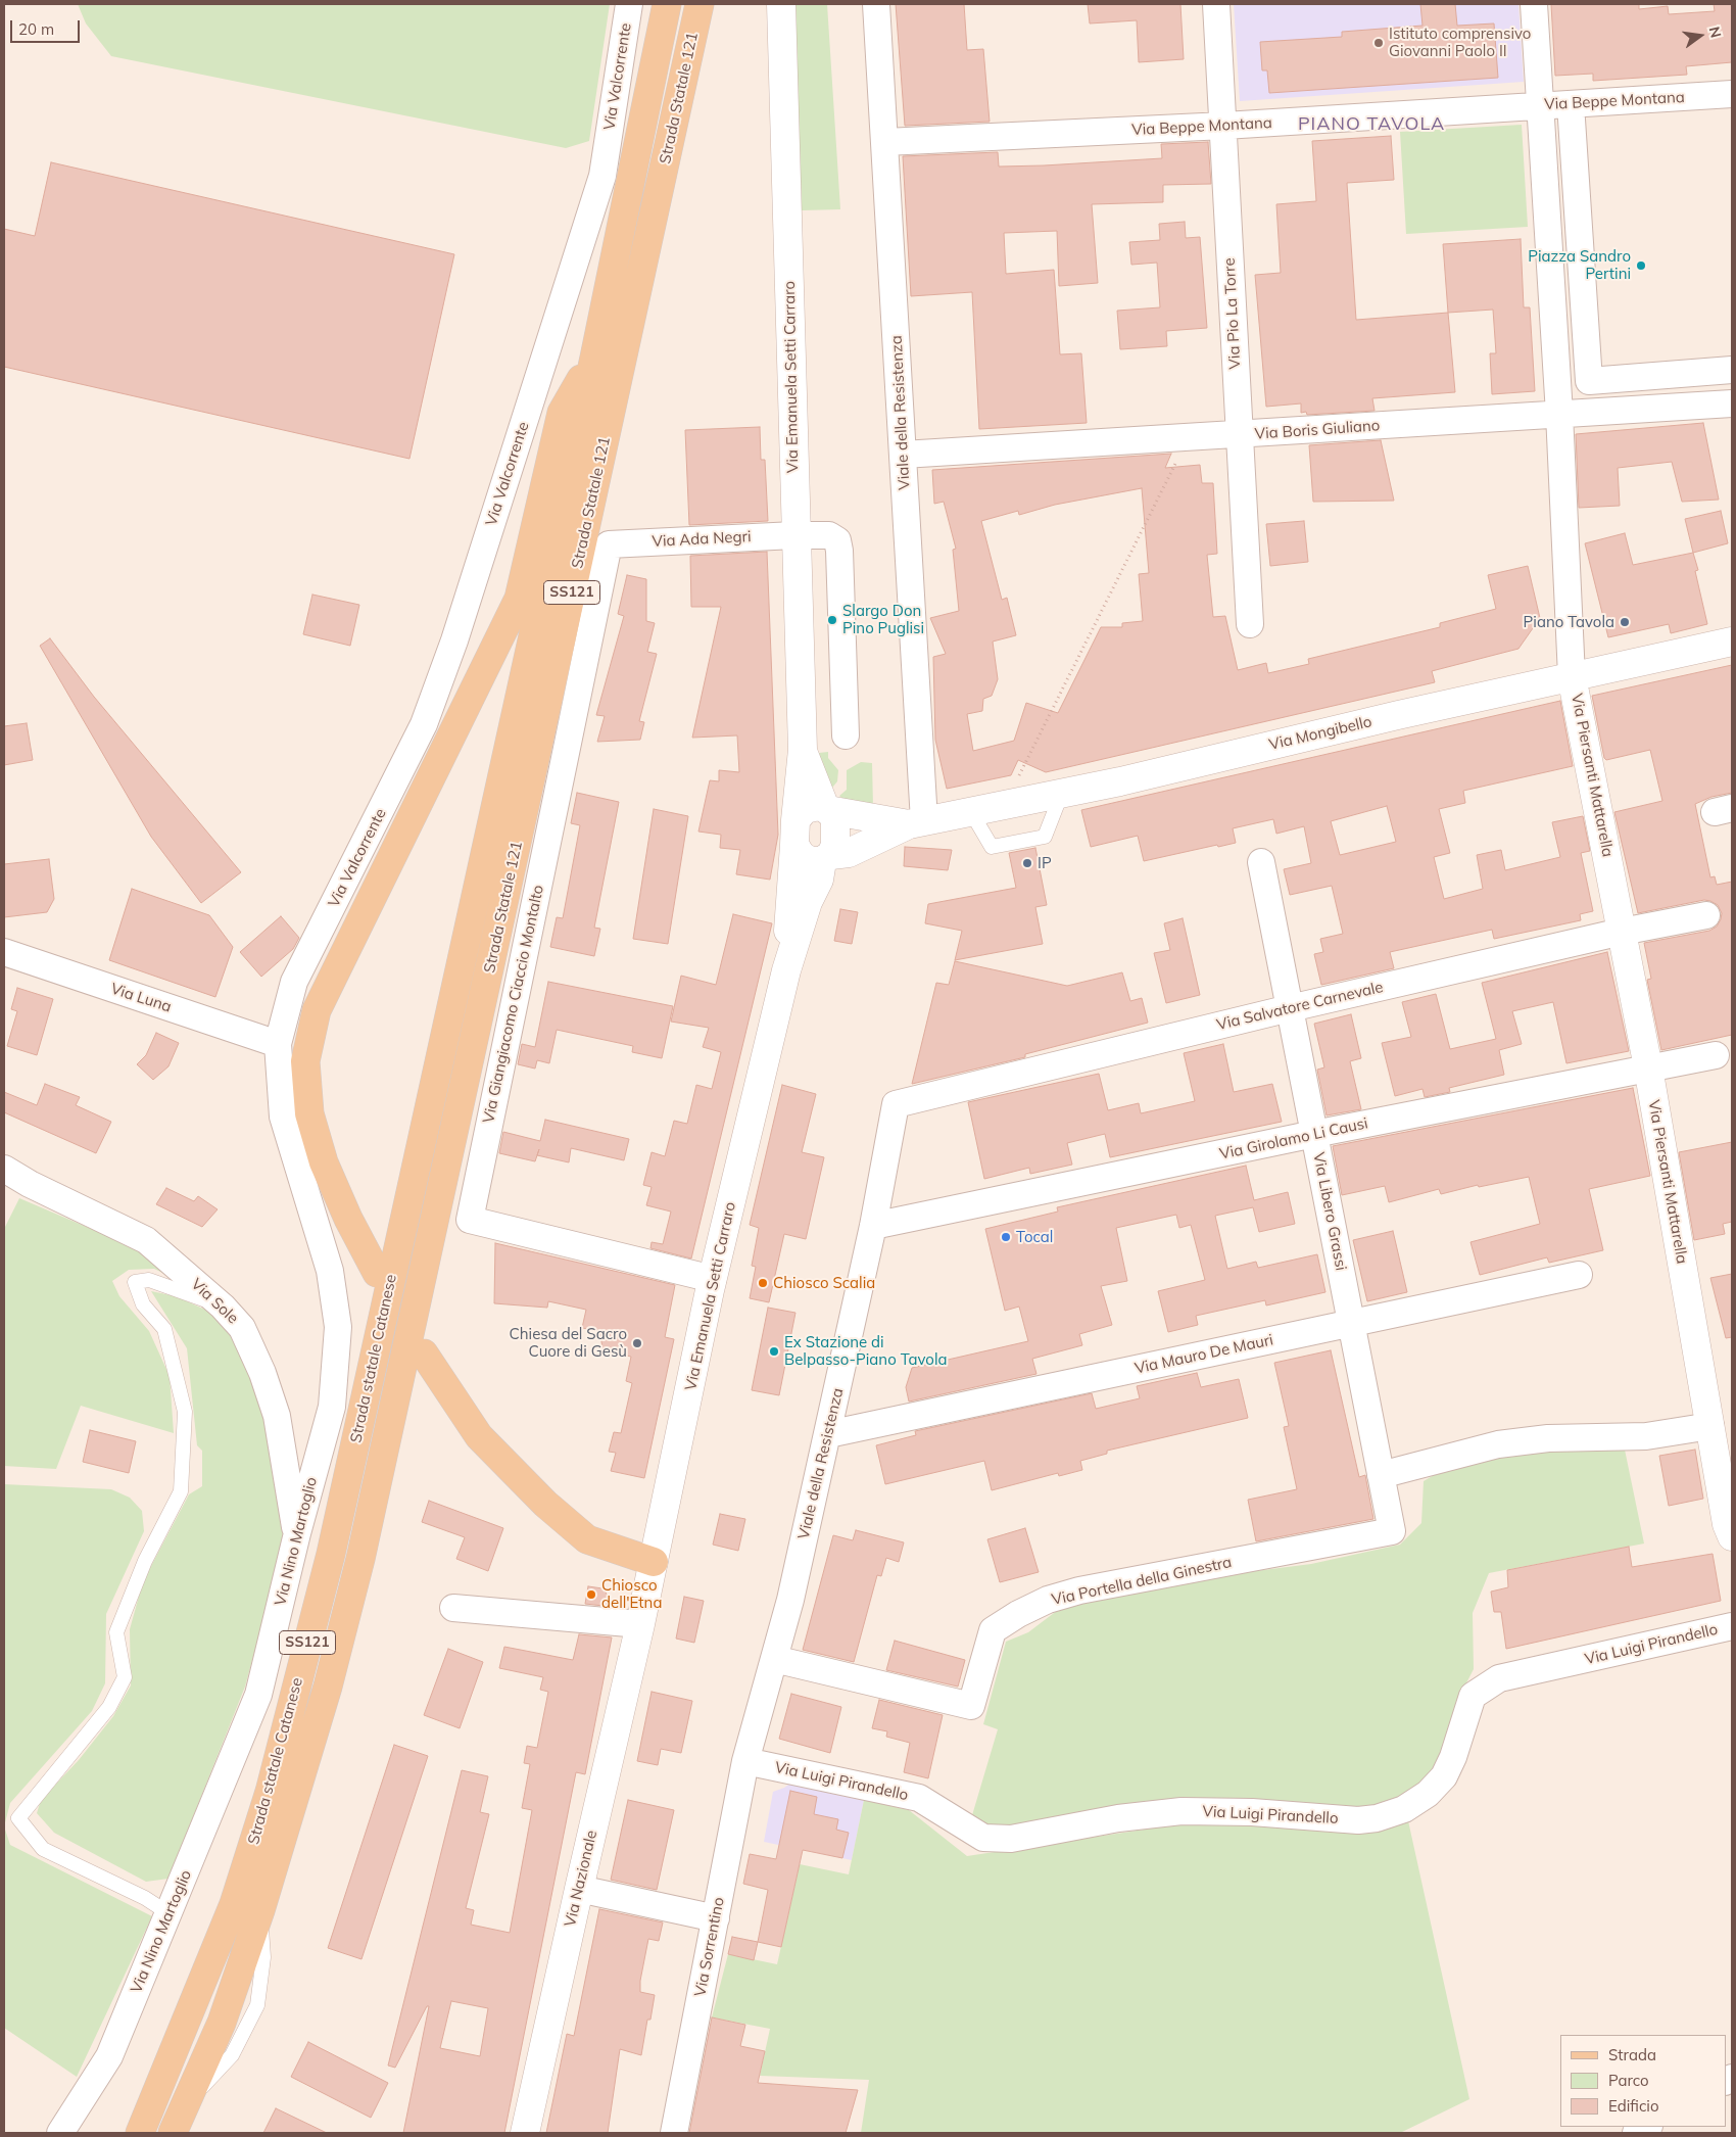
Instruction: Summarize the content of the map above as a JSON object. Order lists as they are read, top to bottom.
{
  "streets": {
    "main road": ["Strada Statale 121", "SS121", "Strada statale Catanese"],
    "street": [
      "Via Valcorrente",
      "Via Beppe Montana",
      "Via Pio La Torre",
      "Via Emanuela Setti Carraro",
      "Viale della Resistenza",
      "Via Boris Giuliano",
      "Via Ada Negri",
      "Via Mongibello",
      "Via Piersanti Mattarella",
      "Via Luna",
      "Via Giangiacomo Ciaccio Montalto",
      "Via Salvatore Carnevale",
      "Via Girolamo Li Causi",
      "Via Libero Grassi",
      "Via Sole",
      "Via Mauro De Mauri",
      "Via Nino Martoglio",
      "Via Portella della Ginestra",
      "Via Luigi Pirandello",
      "Via Nazionale",
      "Via Sorrentino"
    ]
  },
  "crossings": [
    ["Via Valcorrente", "Via Nino Martoglio"],
    ["Strada Statale 121", "Strada statale Catanese"],
    ["Via Beppe Montana", "Via Pio La Torre"],
    ["Via Beppe Montana", "Viale della Resistenza"],
    ["Via Beppe Montana", "Via Piersanti Mattarella"],
    ["Via Pio La Torre", "Via Boris Giuliano"],
    ["Via Emanuela Setti Carraro", "Via Ada Negri"],
    ["Via Emanuela Setti Carraro", "Via Giangiacomo Ciaccio Montalto"],
    ["Via Emanuela Setti Carraro", "Via Nazionale"],
    ["Viale della Resistenza", "Via Boris Giuliano"],
    ["Viale della Resistenza", "Via Mongibello"],
    ["Viale della Resistenza", "Via Salvatore Carnevale"],
    ["Viale della Resistenza", "Via Girolamo Li Causi"],
    ["Viale della Resistenza", "Via Mauro De Mauri"],
    ["Viale della Resistenza", "Via Portella della Ginestra"],
    ["Viale della Resistenza", "Via Luigi Pirandello"],
    ["Viale della Resistenza", "Via Sorrentino"],
    ["Via Boris Giuliano", "Via Piersanti Mattarella"],
    ["Via Ada Negri", "Via Giangiacomo Ciaccio Montalto"],
    ["Via Mongibello", "Via Piersanti Mattarella"],
    ["Via Piersanti Mattarella", "Via Salvatore Carnevale"],
    ["Via Piersanti Mattarella", "Via Girolamo Li Causi"],
    ["Via Luna", "Via Nino Martoglio"],
    ["Via Salvatore Carnevale", "Via Libero Grassi"],
    ["Via Girolamo Li Causi", "Via Libero Grassi"],
    ["Via Libero Grassi", "Via Mauro De Mauri"],
    ["Via Libero Grassi", "Via Portella della Ginestra"],
    ["Via Sole", "Via Nino Martoglio"],
    ["Via Luigi Pirandello", "Via Sorrentino"]
  ],
  "districts": ["PIANO TAVOLA"],
  "places": [
    "Istituto comprensivo Giovanni Paolo II",
    "Piazza Sandro Pertini",
    "Slargo Don Pino Puglisi",
    "Piano Tavola",
    "IP",
    "Tocal",
    "Chiosco Scalia",
    "Chiesa del Sacro Cuore di Gesù",
    "Ex Stazione di Belpasso-Piano Tavola",
    "Chiosco dell'Etna"
  ],
  "legend": ["Strada", "Parco", "Edificio"],
  "scale_bar": "20 m",
  "north": "right"
}
